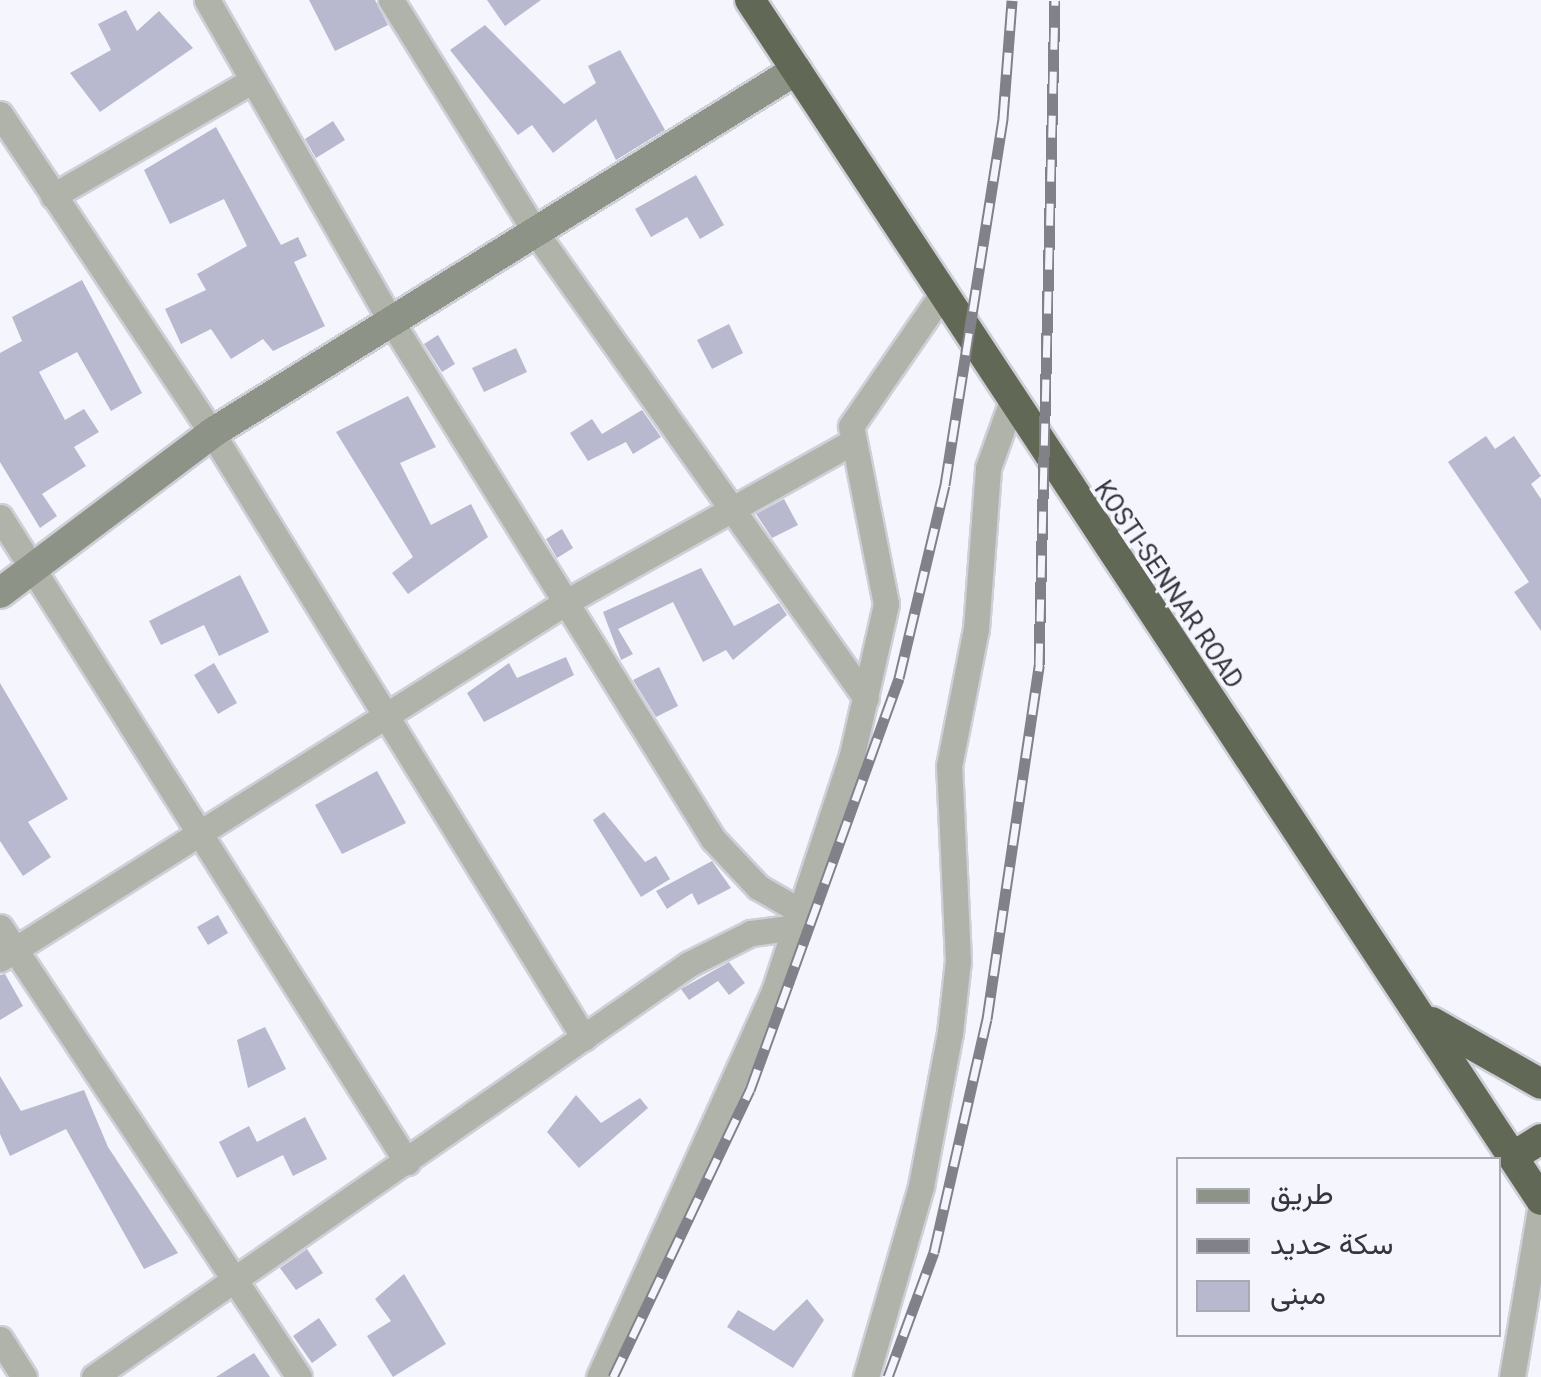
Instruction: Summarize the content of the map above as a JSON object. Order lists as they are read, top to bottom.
{
  "streets": {
    "highway": ["KOSTI-SENNAR ROAD"]
  },
  "legend": ["طريق", "سكة حديد", "مبنى"]
}
